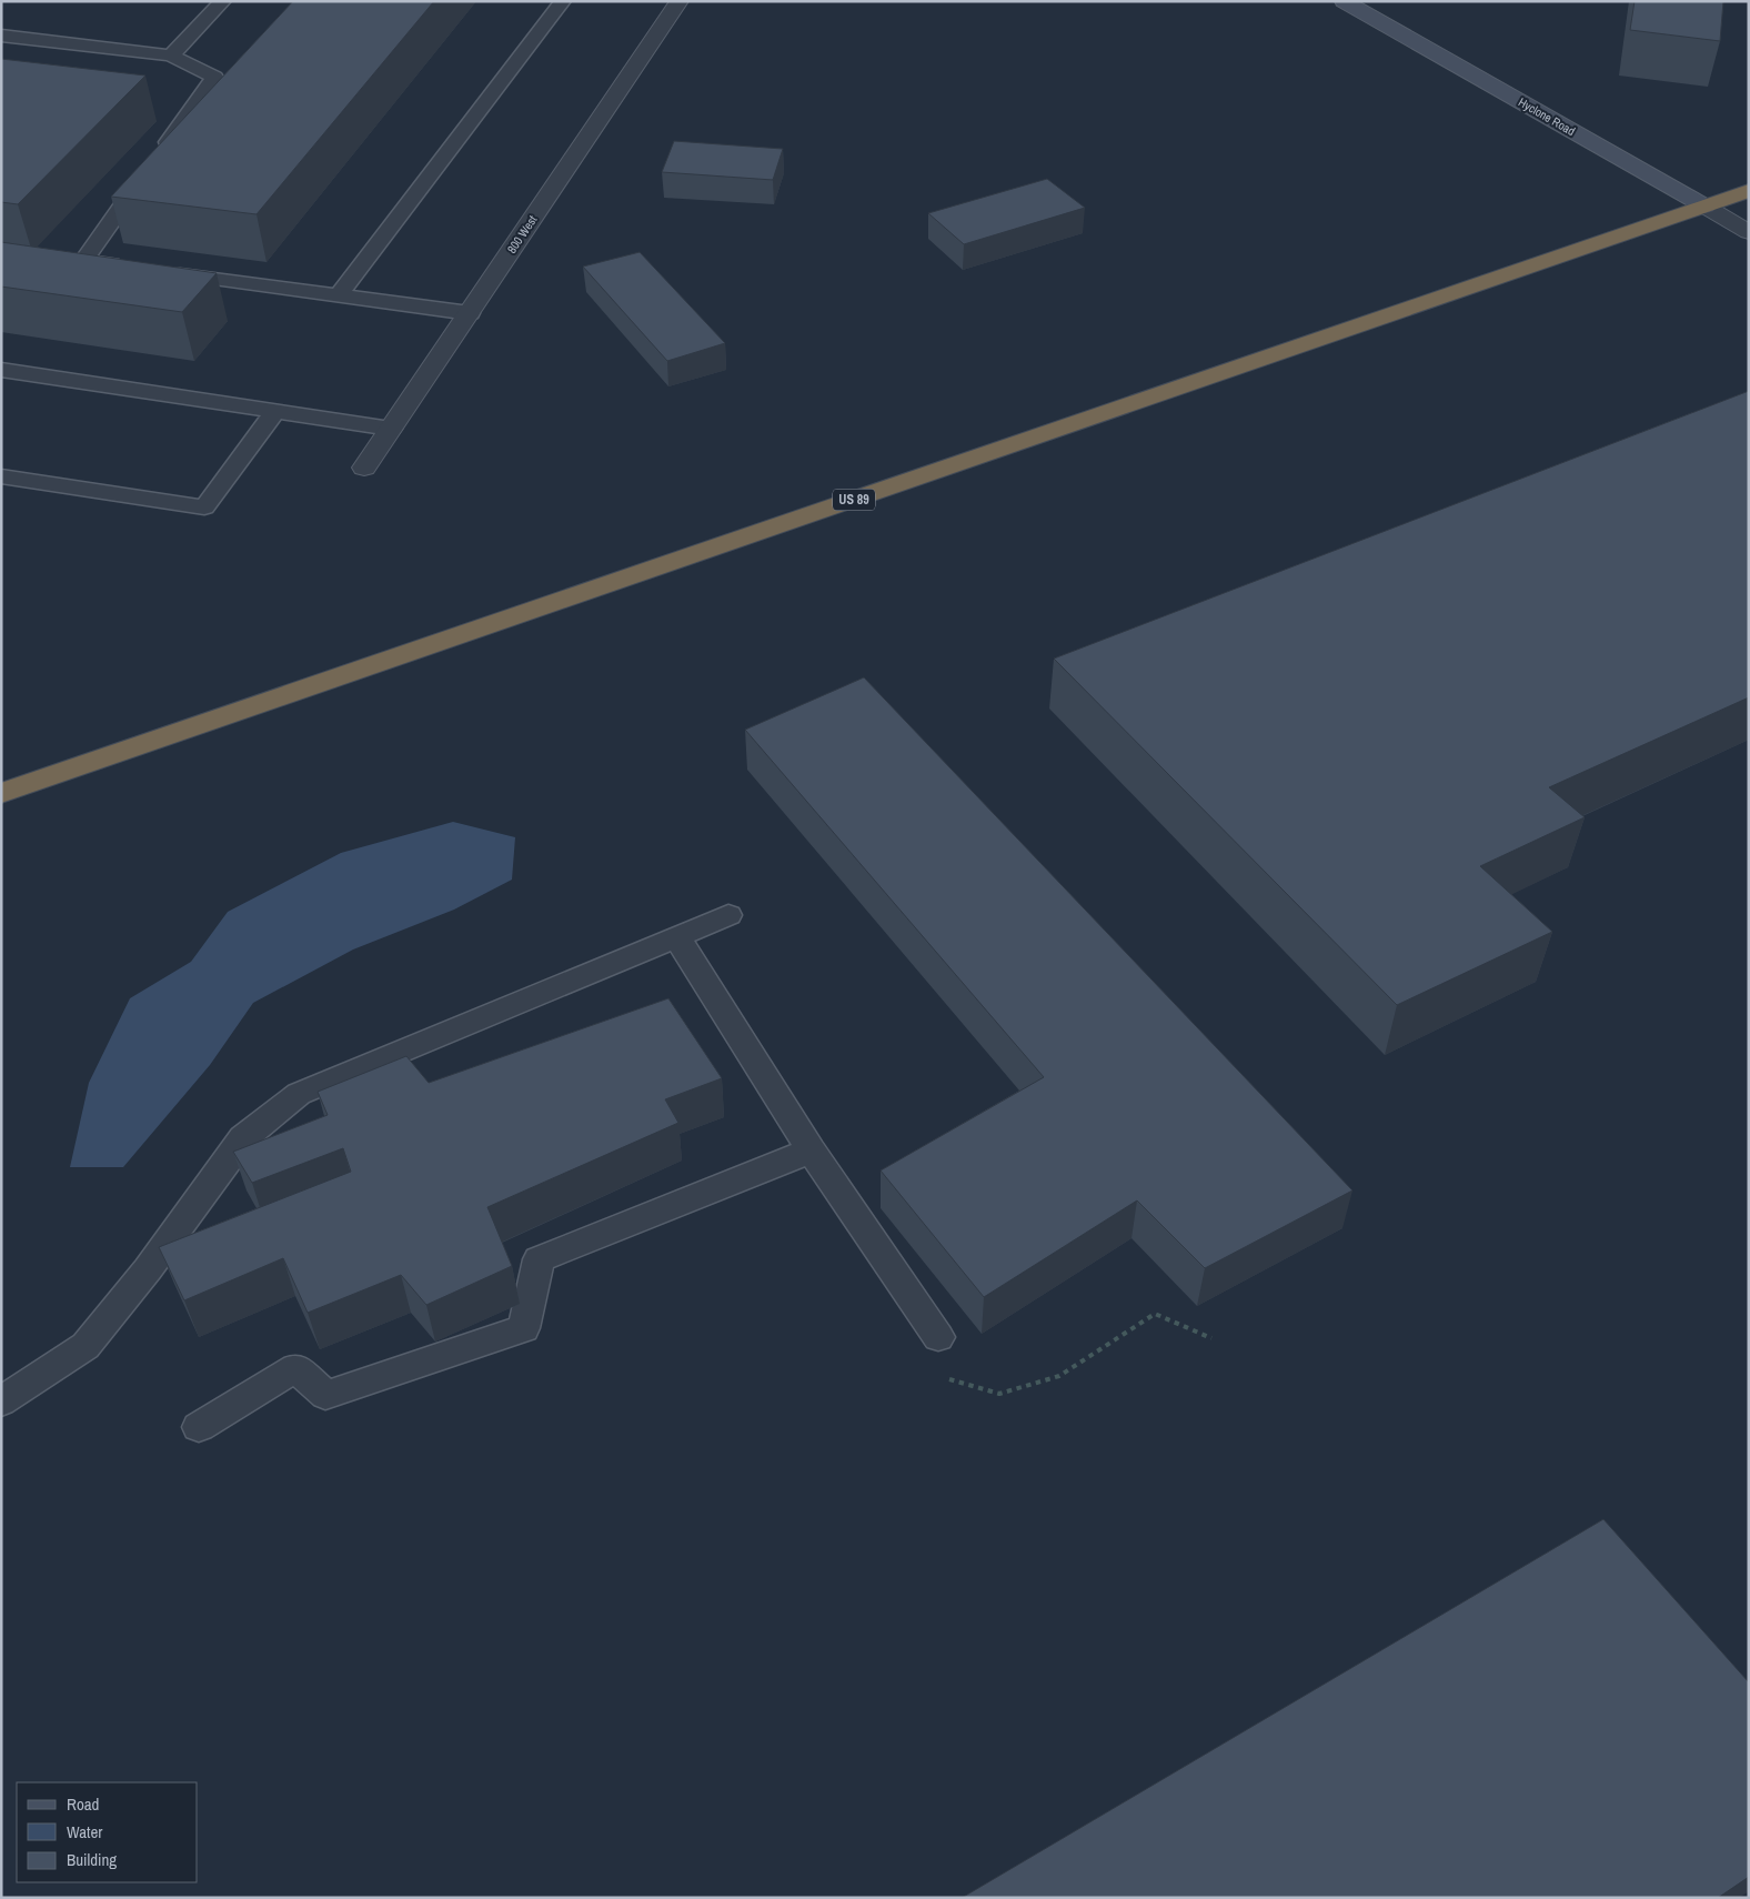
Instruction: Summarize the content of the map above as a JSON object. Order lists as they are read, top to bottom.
{
  "streets": {
    "highway": ["US 89"],
    "street": ["Hyclone Road", "800 West"]
  },
  "crossings": [
    ["Hyclone Road", "US 89"]
  ],
  "legend": ["Road", "Water", "Building"]
}
